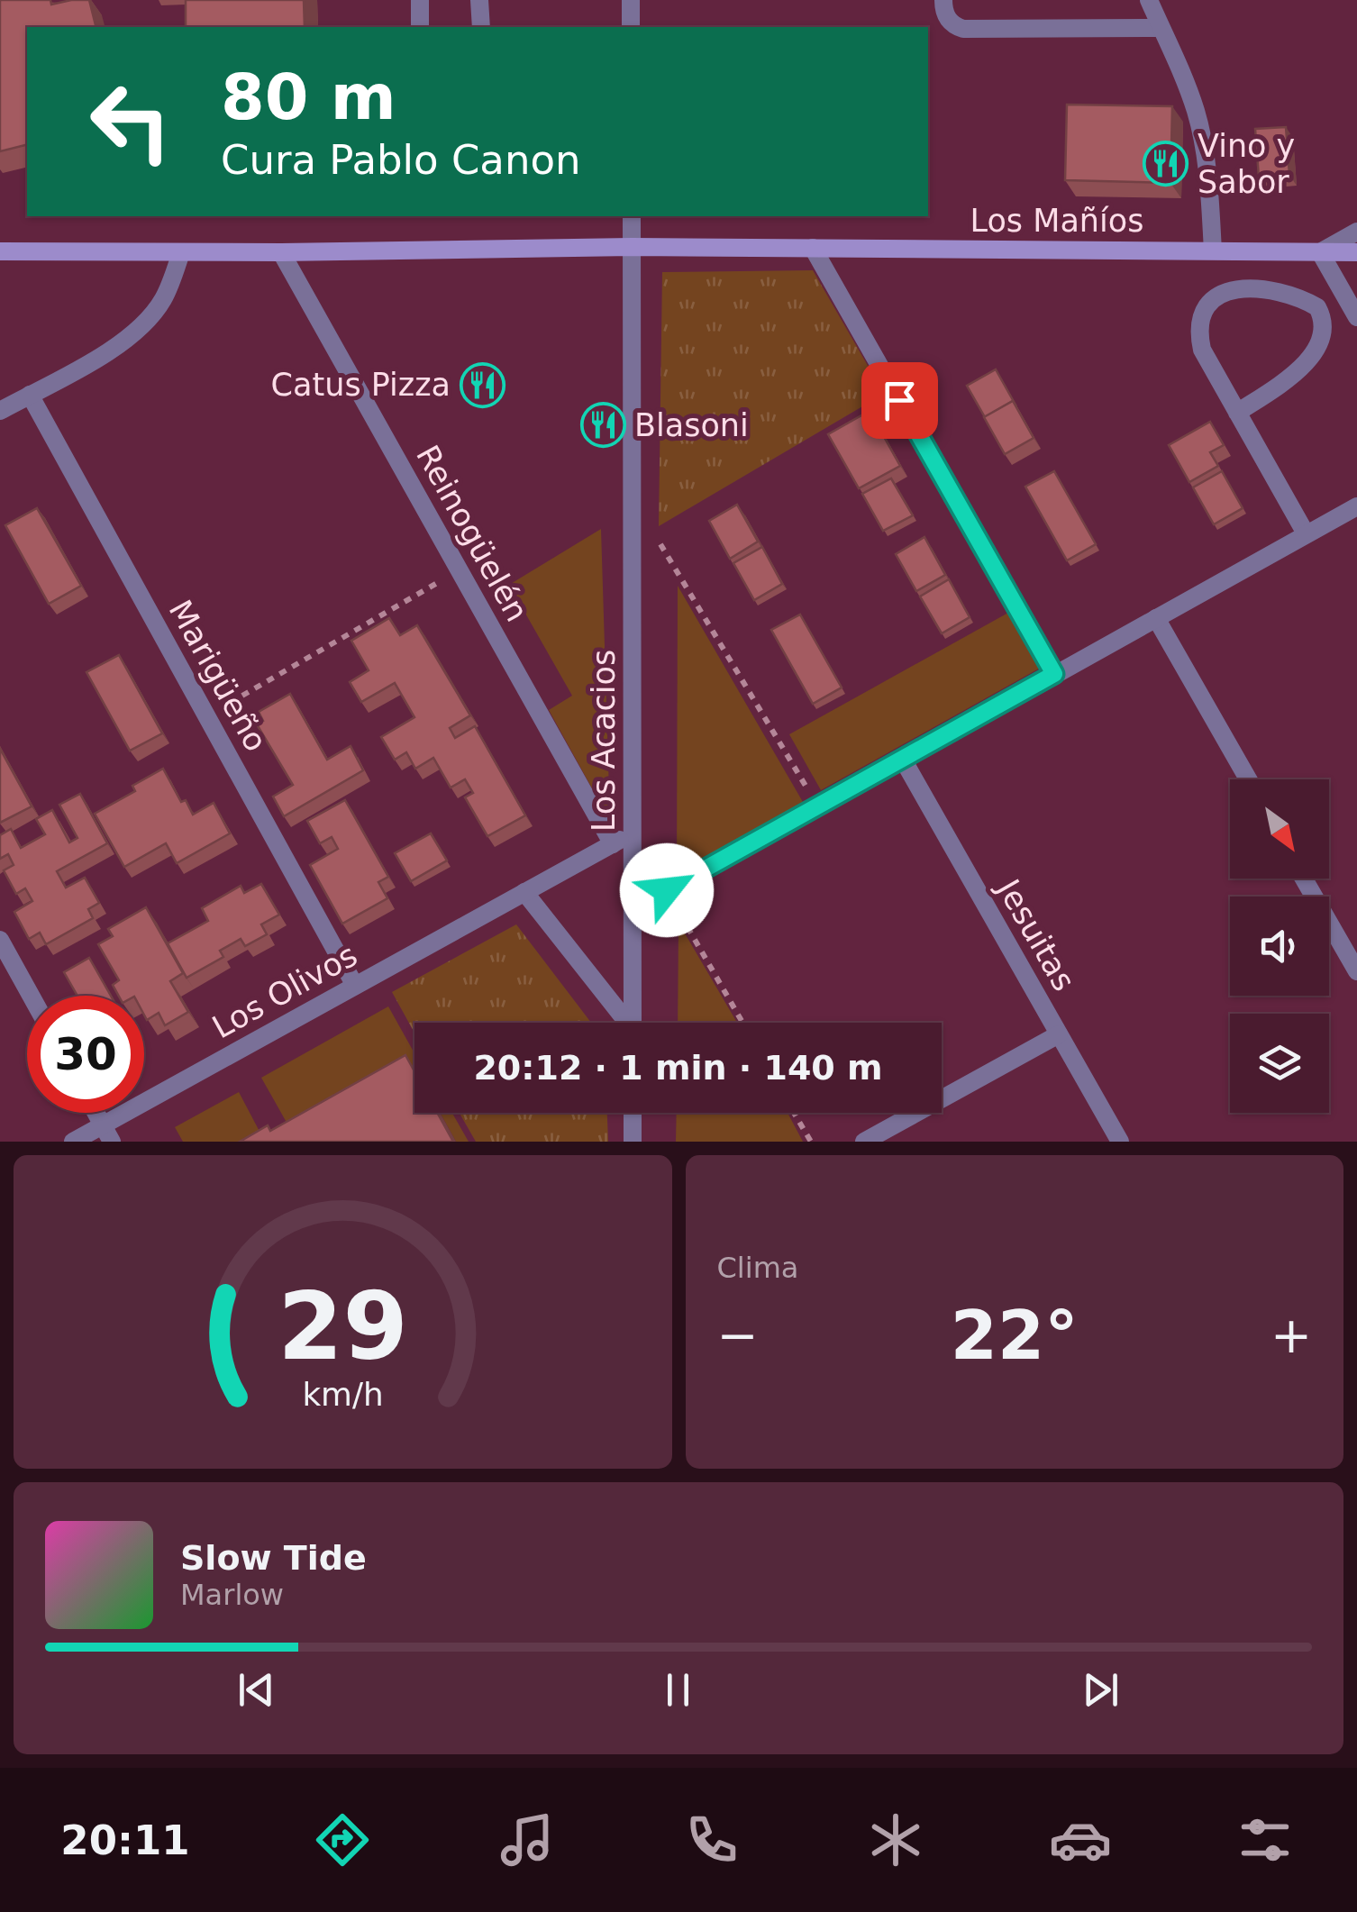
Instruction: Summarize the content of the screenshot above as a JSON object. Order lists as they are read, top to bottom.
{
  "streets": {
    "street": [
      "Los Mañíos",
      "Reinogüelén",
      "Marigüeño",
      "Los Acacios",
      "Jesuitas",
      "Los Olivos"
    ]
  },
  "crossings": [
    ["Los Mañíos", "Reinogüelén"],
    ["Los Mañíos", "Los Acacios"],
    ["Reinogüelén", "Los Olivos"],
    ["Marigüeño", "Los Olivos"],
    ["Los Acacios", "Los Olivos"]
  ],
  "places": {
    "restaurant": ["Vino y Sabor", "Catus Pizza", "Blasoni"]
  },
  "north": "bottom right",
  "page": {
    "turn": ["80 m", "Cura Pablo Canon"],
    "limit": "30",
    "trip": "20:12 · 1 min · 140 m",
    "tile": "Clima",
    "heat": ["−", "22°", "+"],
    "song": ["Slow Tide", "Marlow"],
    "tabs": "20:11",
    "gauge": ["29", "km/h"]
  }
}
